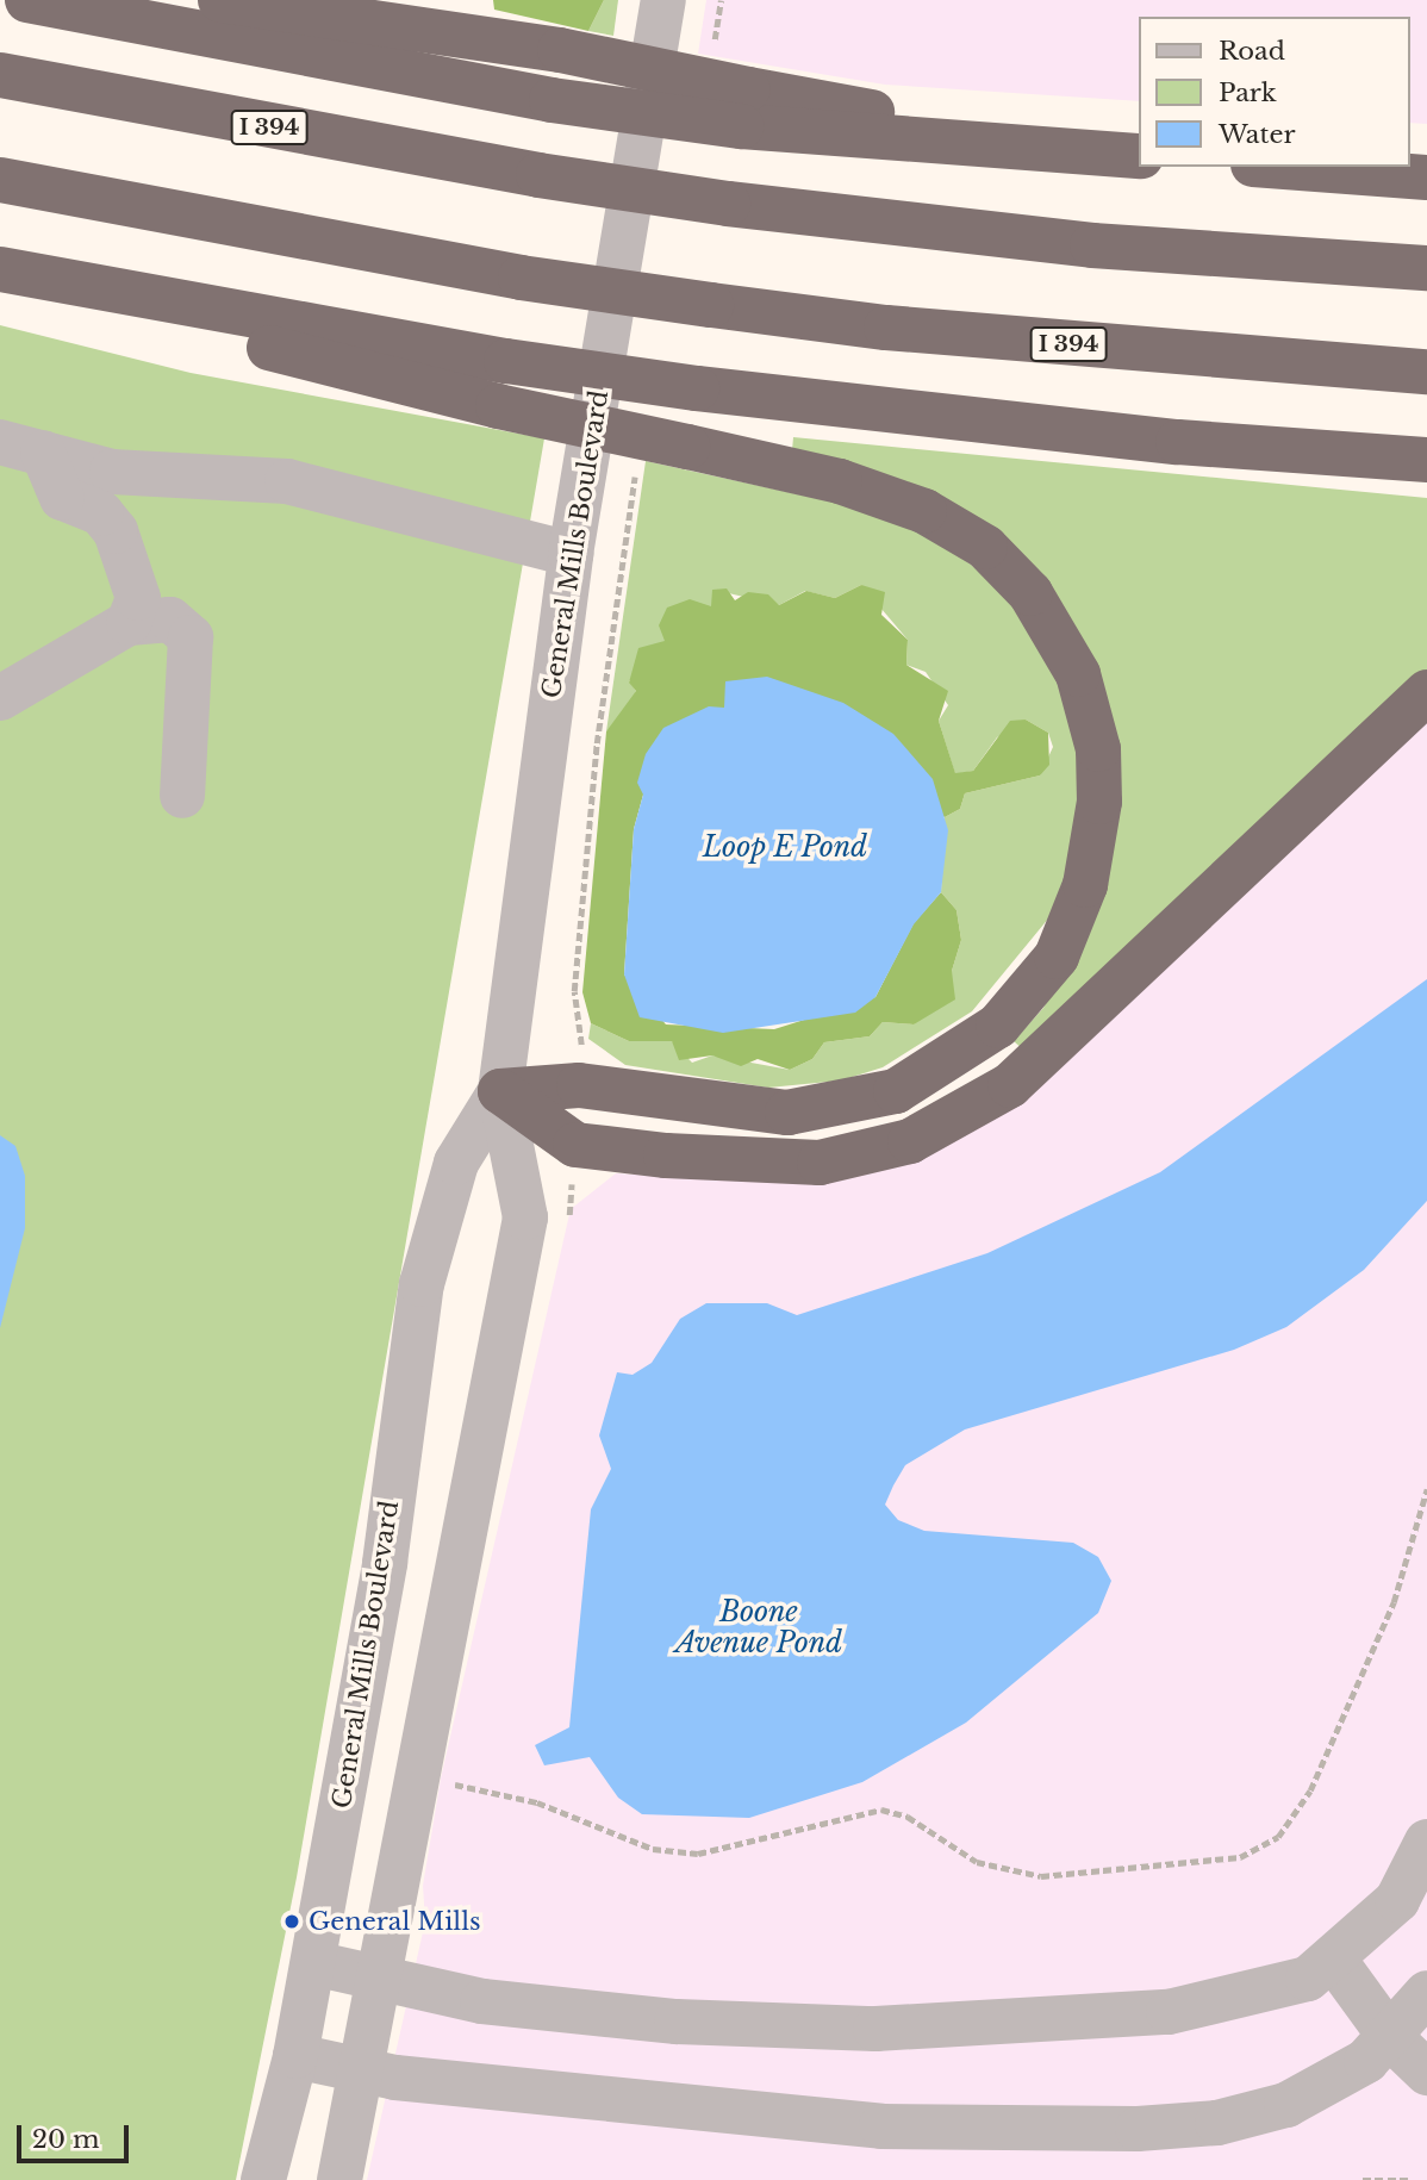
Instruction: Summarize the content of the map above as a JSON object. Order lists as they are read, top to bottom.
{
  "streets": {
    "highway": ["I 394"],
    "street": ["General Mills Boulevard"]
  },
  "water": ["Loop E Pond", "Boone Avenue Pond"],
  "places": ["General Mills"],
  "legend": ["Road", "Park", "Water"],
  "scale_bar": "20 m"
}
